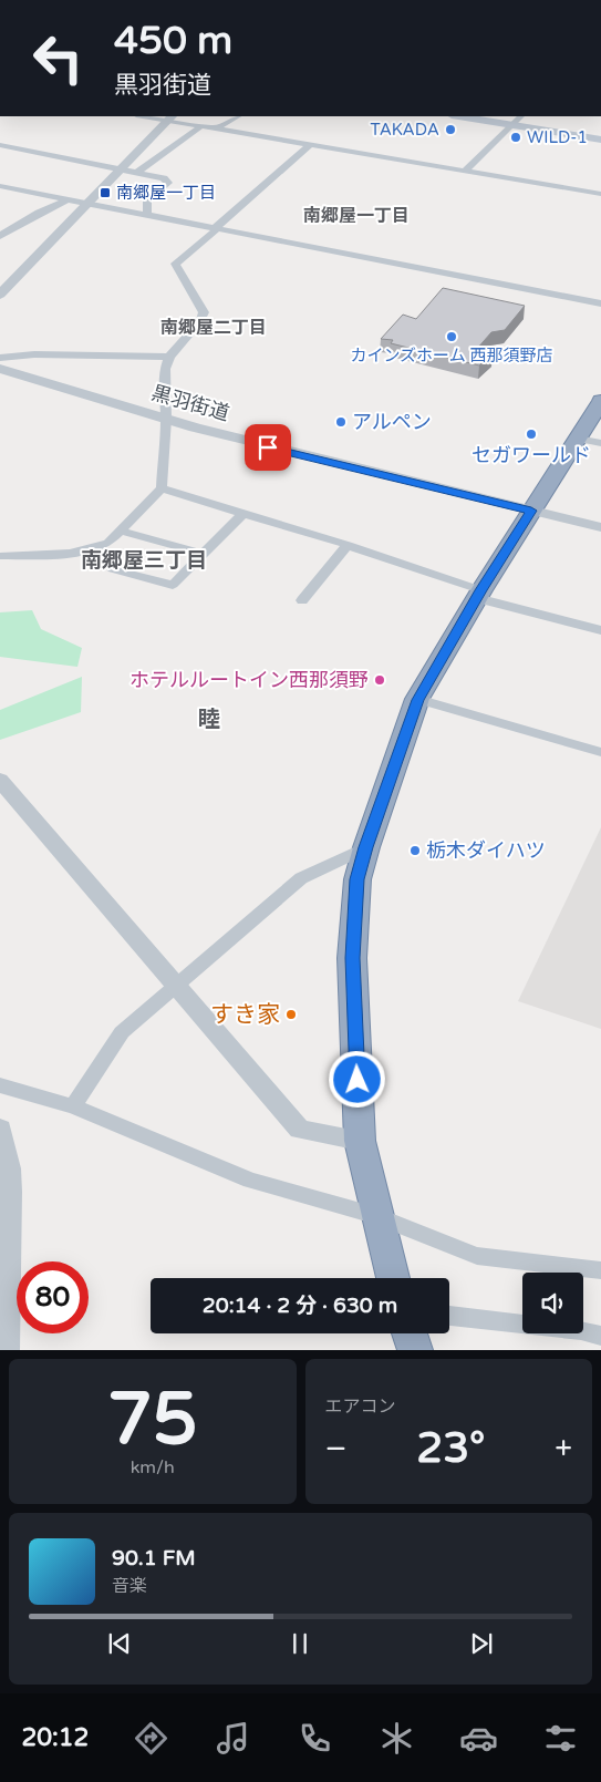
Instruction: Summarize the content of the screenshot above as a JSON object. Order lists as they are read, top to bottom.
{
  "streets": {
    "street": ["黒羽街道"]
  },
  "districts": [
    "南郷屋一丁目",
    "南郷屋二丁目",
    "南郷屋三丁目",
    "睦"
  ],
  "places": {
    "other": [
      "TAKADA",
      "WILD-1",
      "カインズホーム 西那須野店",
      "アルペン",
      "セガワールド",
      "ホテルルートイン西那須野",
      "栃木ダイハツ",
      "すき家"
    ],
    "transit": ["南郷屋一丁目"]
  },
  "page": {
    "turn": ["450 m", "黒羽街道"],
    "limit": "80",
    "trip": "20:14 · 2 分 · 630 m",
    "tile": [
      ["75", "km/h"],
      "エアコン"
    ],
    "heat": ["−", "23°", "+"],
    "song": ["90.1 FM", "音楽"],
    "tabs": "20:12"
  }
}
